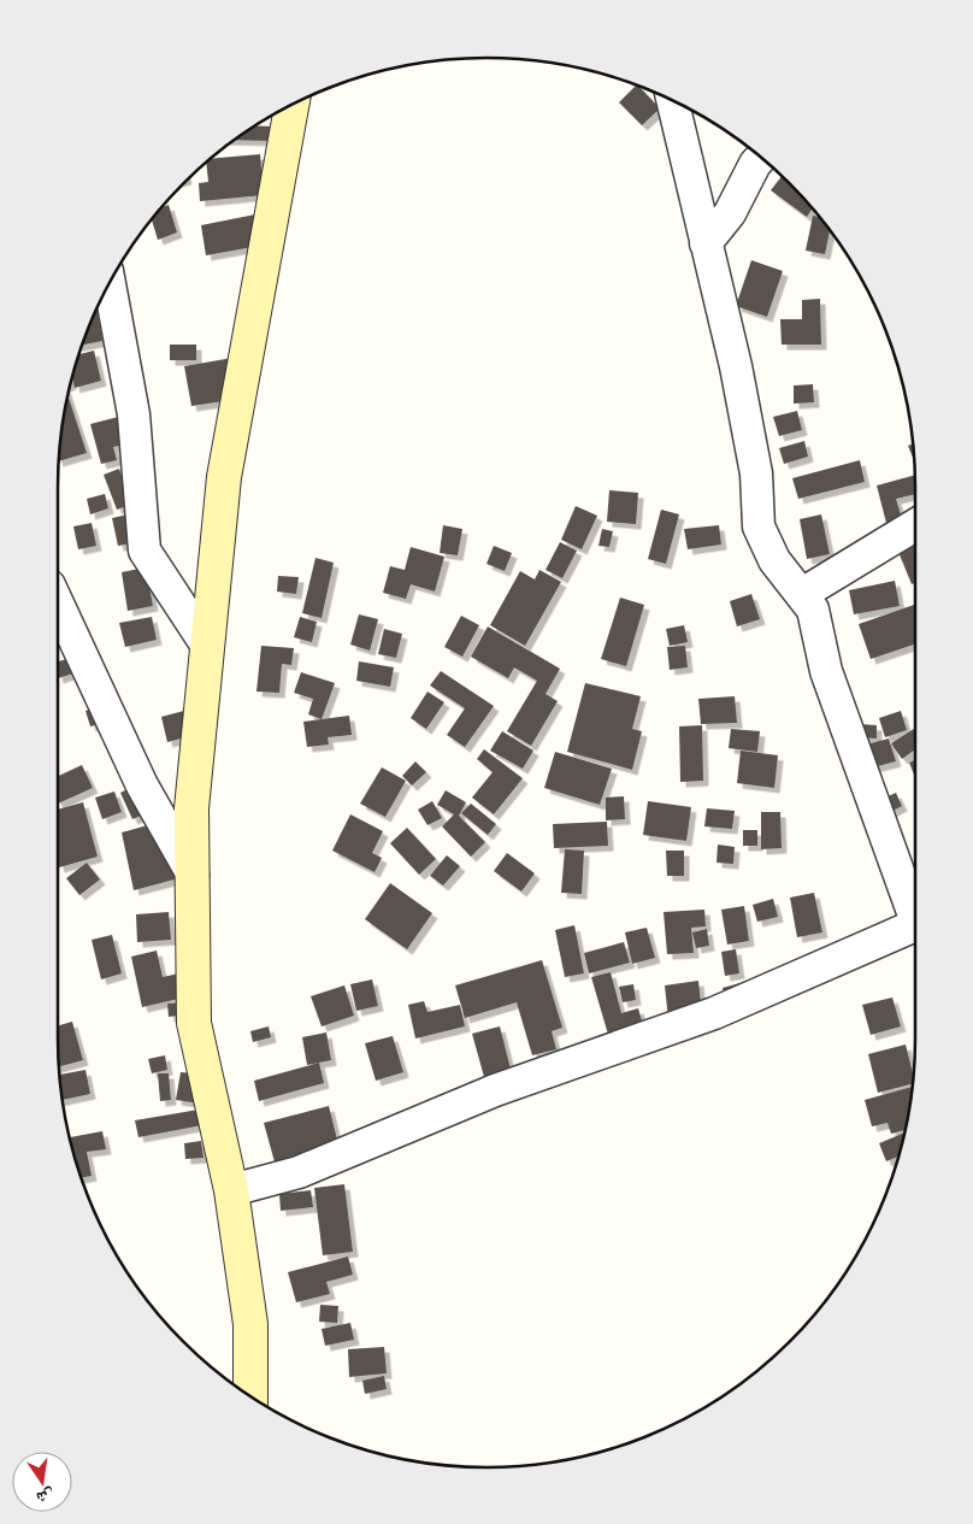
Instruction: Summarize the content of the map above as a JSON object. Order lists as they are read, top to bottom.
{
  "north": "bottom"
}
